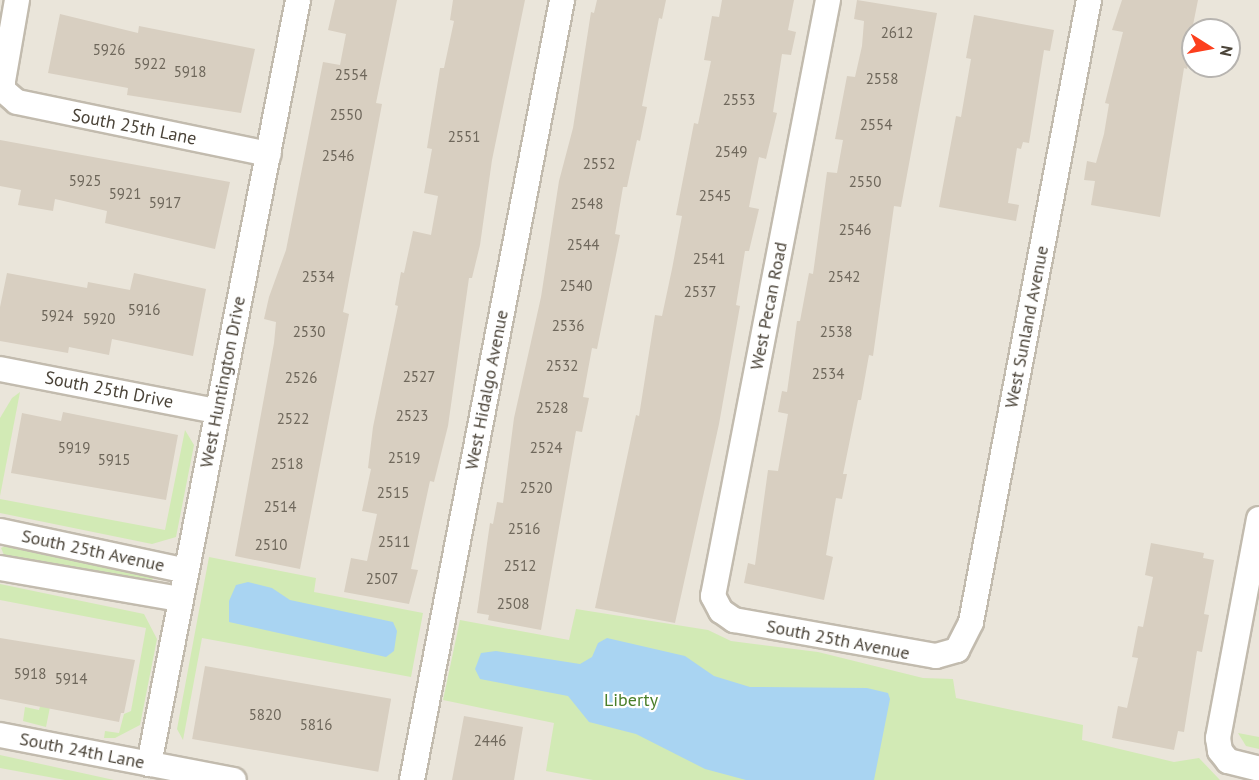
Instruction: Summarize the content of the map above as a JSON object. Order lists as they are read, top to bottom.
{
  "streets": {
    "street": [
      "South 25th Lane",
      "West Pecan Road",
      "West Sunland Avenue",
      "West Huntington Drive",
      "South 25th Drive",
      "West Hidalgo Avenue",
      "South 25th Avenue",
      "South 24th Lane"
    ]
  },
  "crossings": [
    ["South 25th Lane", "West Huntington Drive"],
    ["West Pecan Road", "South 25th Avenue"],
    ["West Sunland Avenue", "South 25th Avenue"],
    ["West Huntington Drive", "South 25th Drive"],
    ["West Huntington Drive", "South 25th Avenue"],
    ["West Huntington Drive", "South 24th Lane"]
  ],
  "parks": ["Liberty"],
  "house_numbers": [
    "2612",
    "5926",
    "5922",
    "5918",
    "2554",
    "2558",
    "2553",
    "2550",
    "2554",
    "2551",
    "2549",
    "2546",
    "2552",
    "5925",
    "2550",
    "5921",
    "2545",
    "5917",
    "2548",
    "2546",
    "2544",
    "2541",
    "2534",
    "2542",
    "2540",
    "2537",
    "5916",
    "5924",
    "5920",
    "2536",
    "2530",
    "2538",
    "2532",
    "2534",
    "2527",
    "2526",
    "2528",
    "2523",
    "2522",
    "5919",
    "2524",
    "2519",
    "5915",
    "2518",
    "2520",
    "2515",
    "2514",
    "2516",
    "2511",
    "2510",
    "2512",
    "2507",
    "2508",
    "5918",
    "5914",
    "5820",
    "5816",
    "2446"
  ],
  "north": "right"
}
